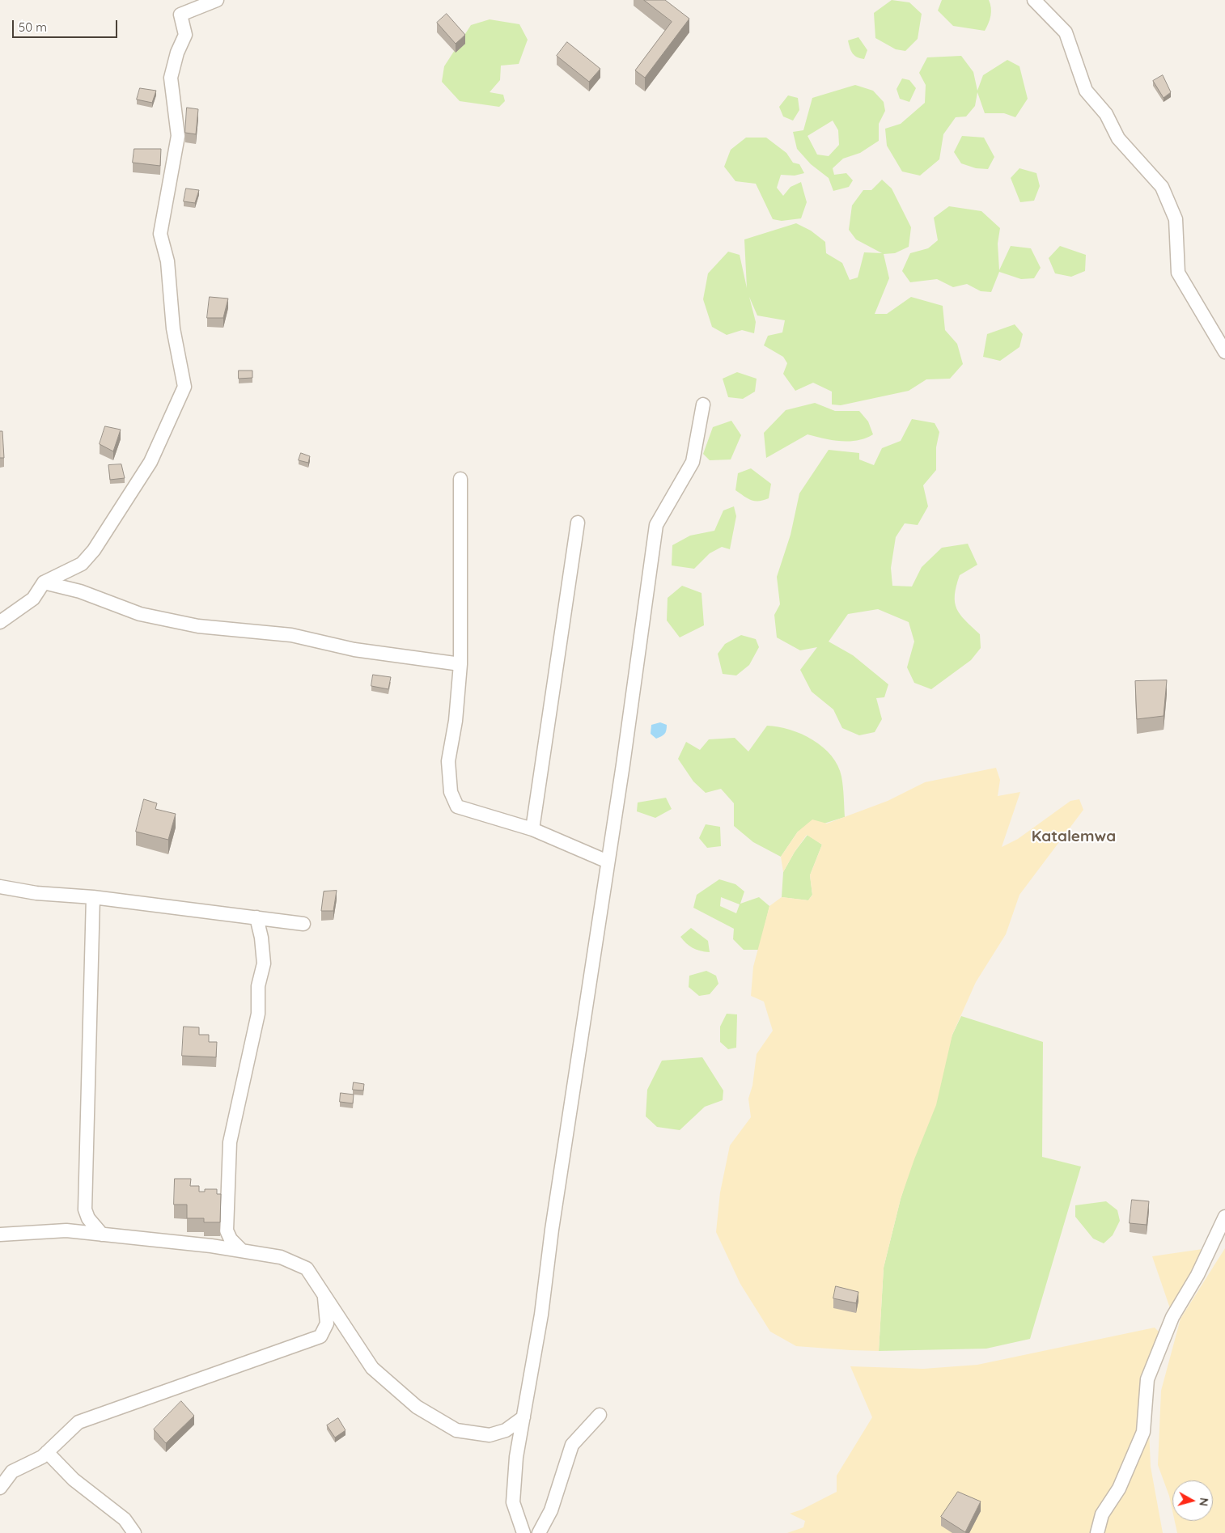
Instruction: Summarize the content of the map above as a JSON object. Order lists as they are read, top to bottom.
{
  "districts": ["Katalemwa"],
  "scale_bar": "50 m",
  "north": "right"
}
